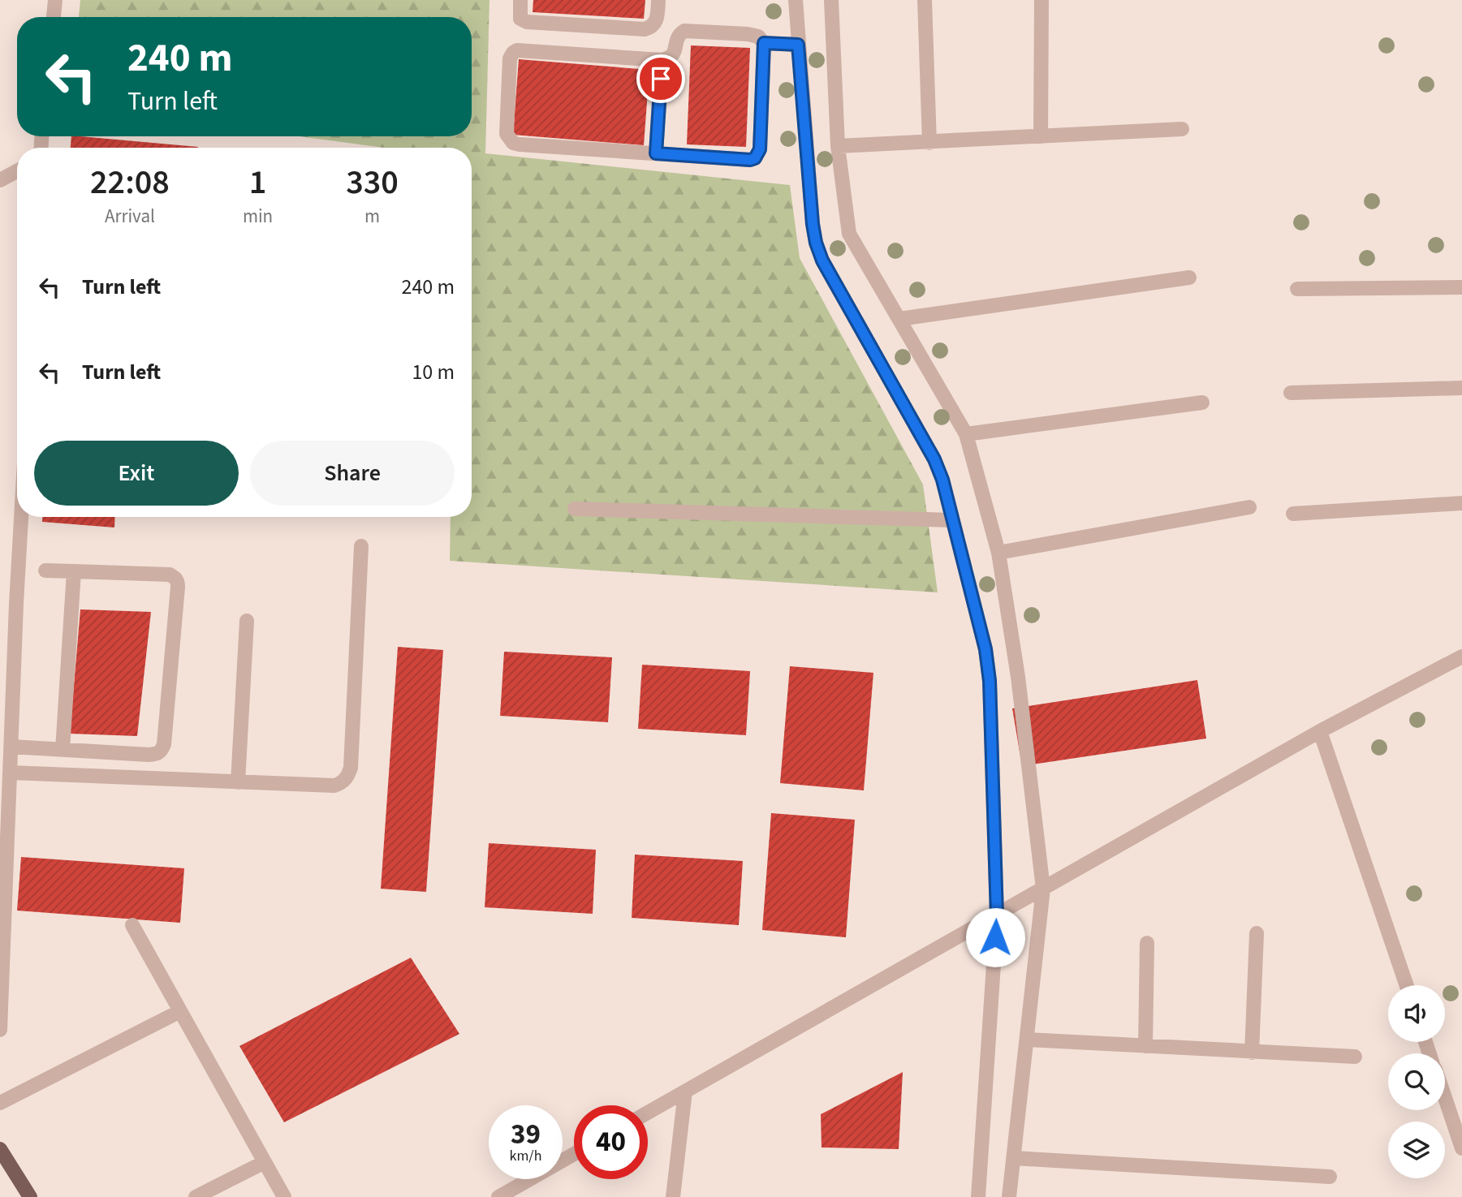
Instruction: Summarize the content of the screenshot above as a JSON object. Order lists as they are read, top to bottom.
{
  "page": {
    "turn": ["240 m", "Turn left"],
    "eta": [
      "22:08",
      "Arrival",
      "1",
      "min",
      "330",
      "m"
    ],
    "list": [
      {
        "name": "Turn left",
        "value": "240 m"
      },
      {
        "name": "Turn left",
        "value": "10 m"
      }
    ],
    "buttons": ["Exit", "Share"],
    "speed": "39 km/h",
    "limit": "40"
  }
}
